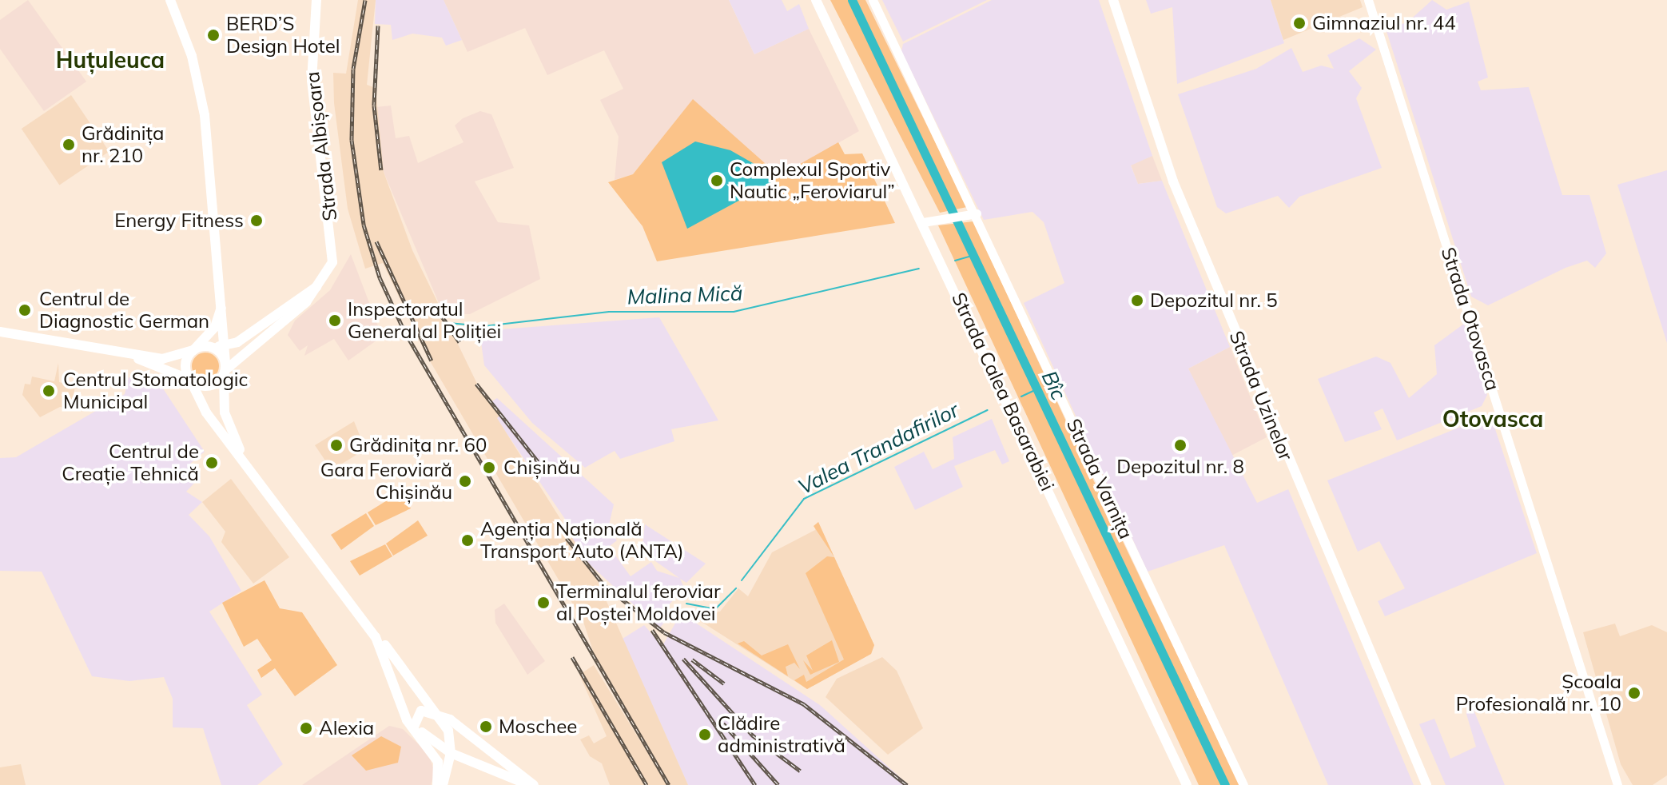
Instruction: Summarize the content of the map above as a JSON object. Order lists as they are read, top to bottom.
{
  "streets": {
    "main road": ["Strada Albișoara", "Strada Calea Basarabiei", "Strada Uzinelor"],
    "street": ["Strada Otovasca", "Strada Varnița"]
  },
  "districts": ["Huțuleuca", "Otovasca"],
  "water": ["Malina Mică", "Bîc", "Valea Trandafirilor"],
  "places": [
    "Gimnaziul nr. 44",
    "BERD’S Design Hotel",
    "Grădinița nr. 210",
    "Complexul Sportiv Nautic „Feroviarul”",
    "Energy Fitness",
    "Depozitul nr. 5",
    "Centrul de Diagnostic German",
    "Inspectoratul General al Poliției",
    "Centrul Stomatologic Municipal",
    "Grădinița nr. 60",
    "Depozitul nr. 8",
    "Centrul de Creație Tehnică",
    "Chișinău",
    "Gara Feroviară Chișinău",
    "Agenția Națională Transport Auto (ANTA)",
    "Terminalul feroviar al Poștei Moldovei",
    "Școala Profesională nr. 10",
    "Moschee",
    "Alexia",
    "Clădire administrativă"
  ]
}
